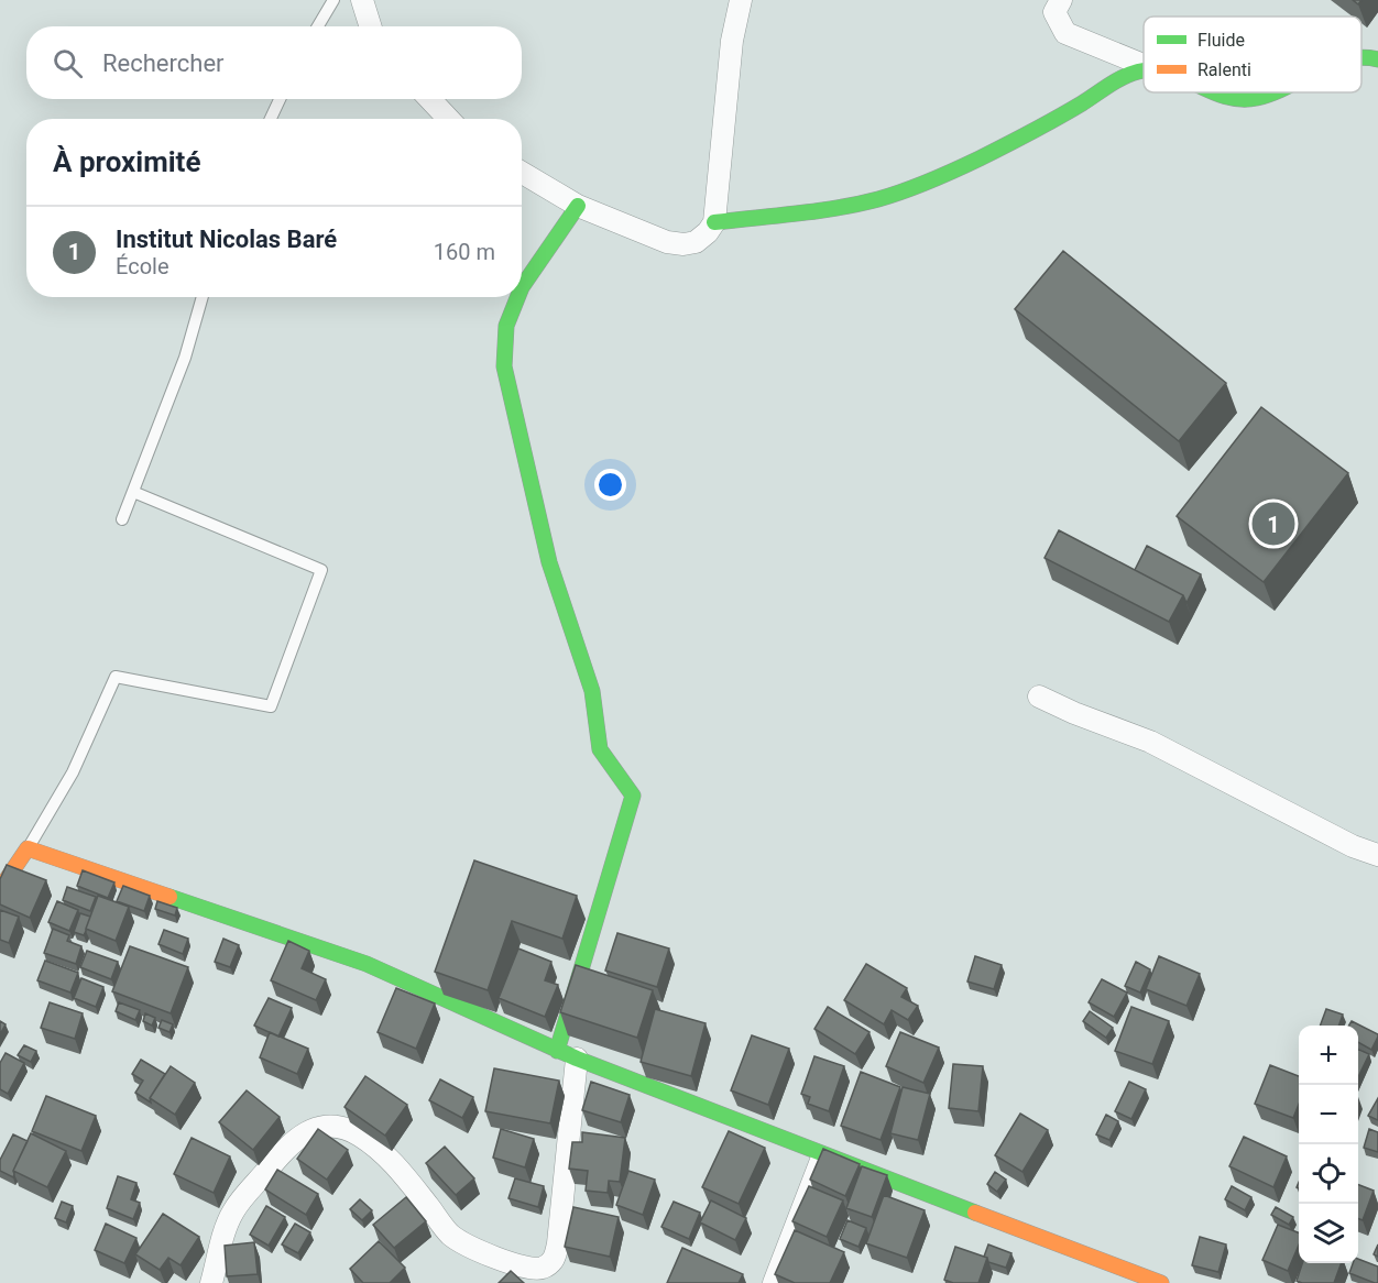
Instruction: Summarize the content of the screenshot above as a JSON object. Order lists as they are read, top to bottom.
{
  "legend": ["Fluide", "Ralenti"],
  "page": {
    "search": "Rechercher",
    "heading": "À proximité",
    "list": [
      {
        "mark": "1",
        "name": "Institut Nicolas Baré",
        "note": "École",
        "value": "160 m"
      }
    ],
    "pins": "1",
    "map_buttons": ["+", "−"]
  }
}
